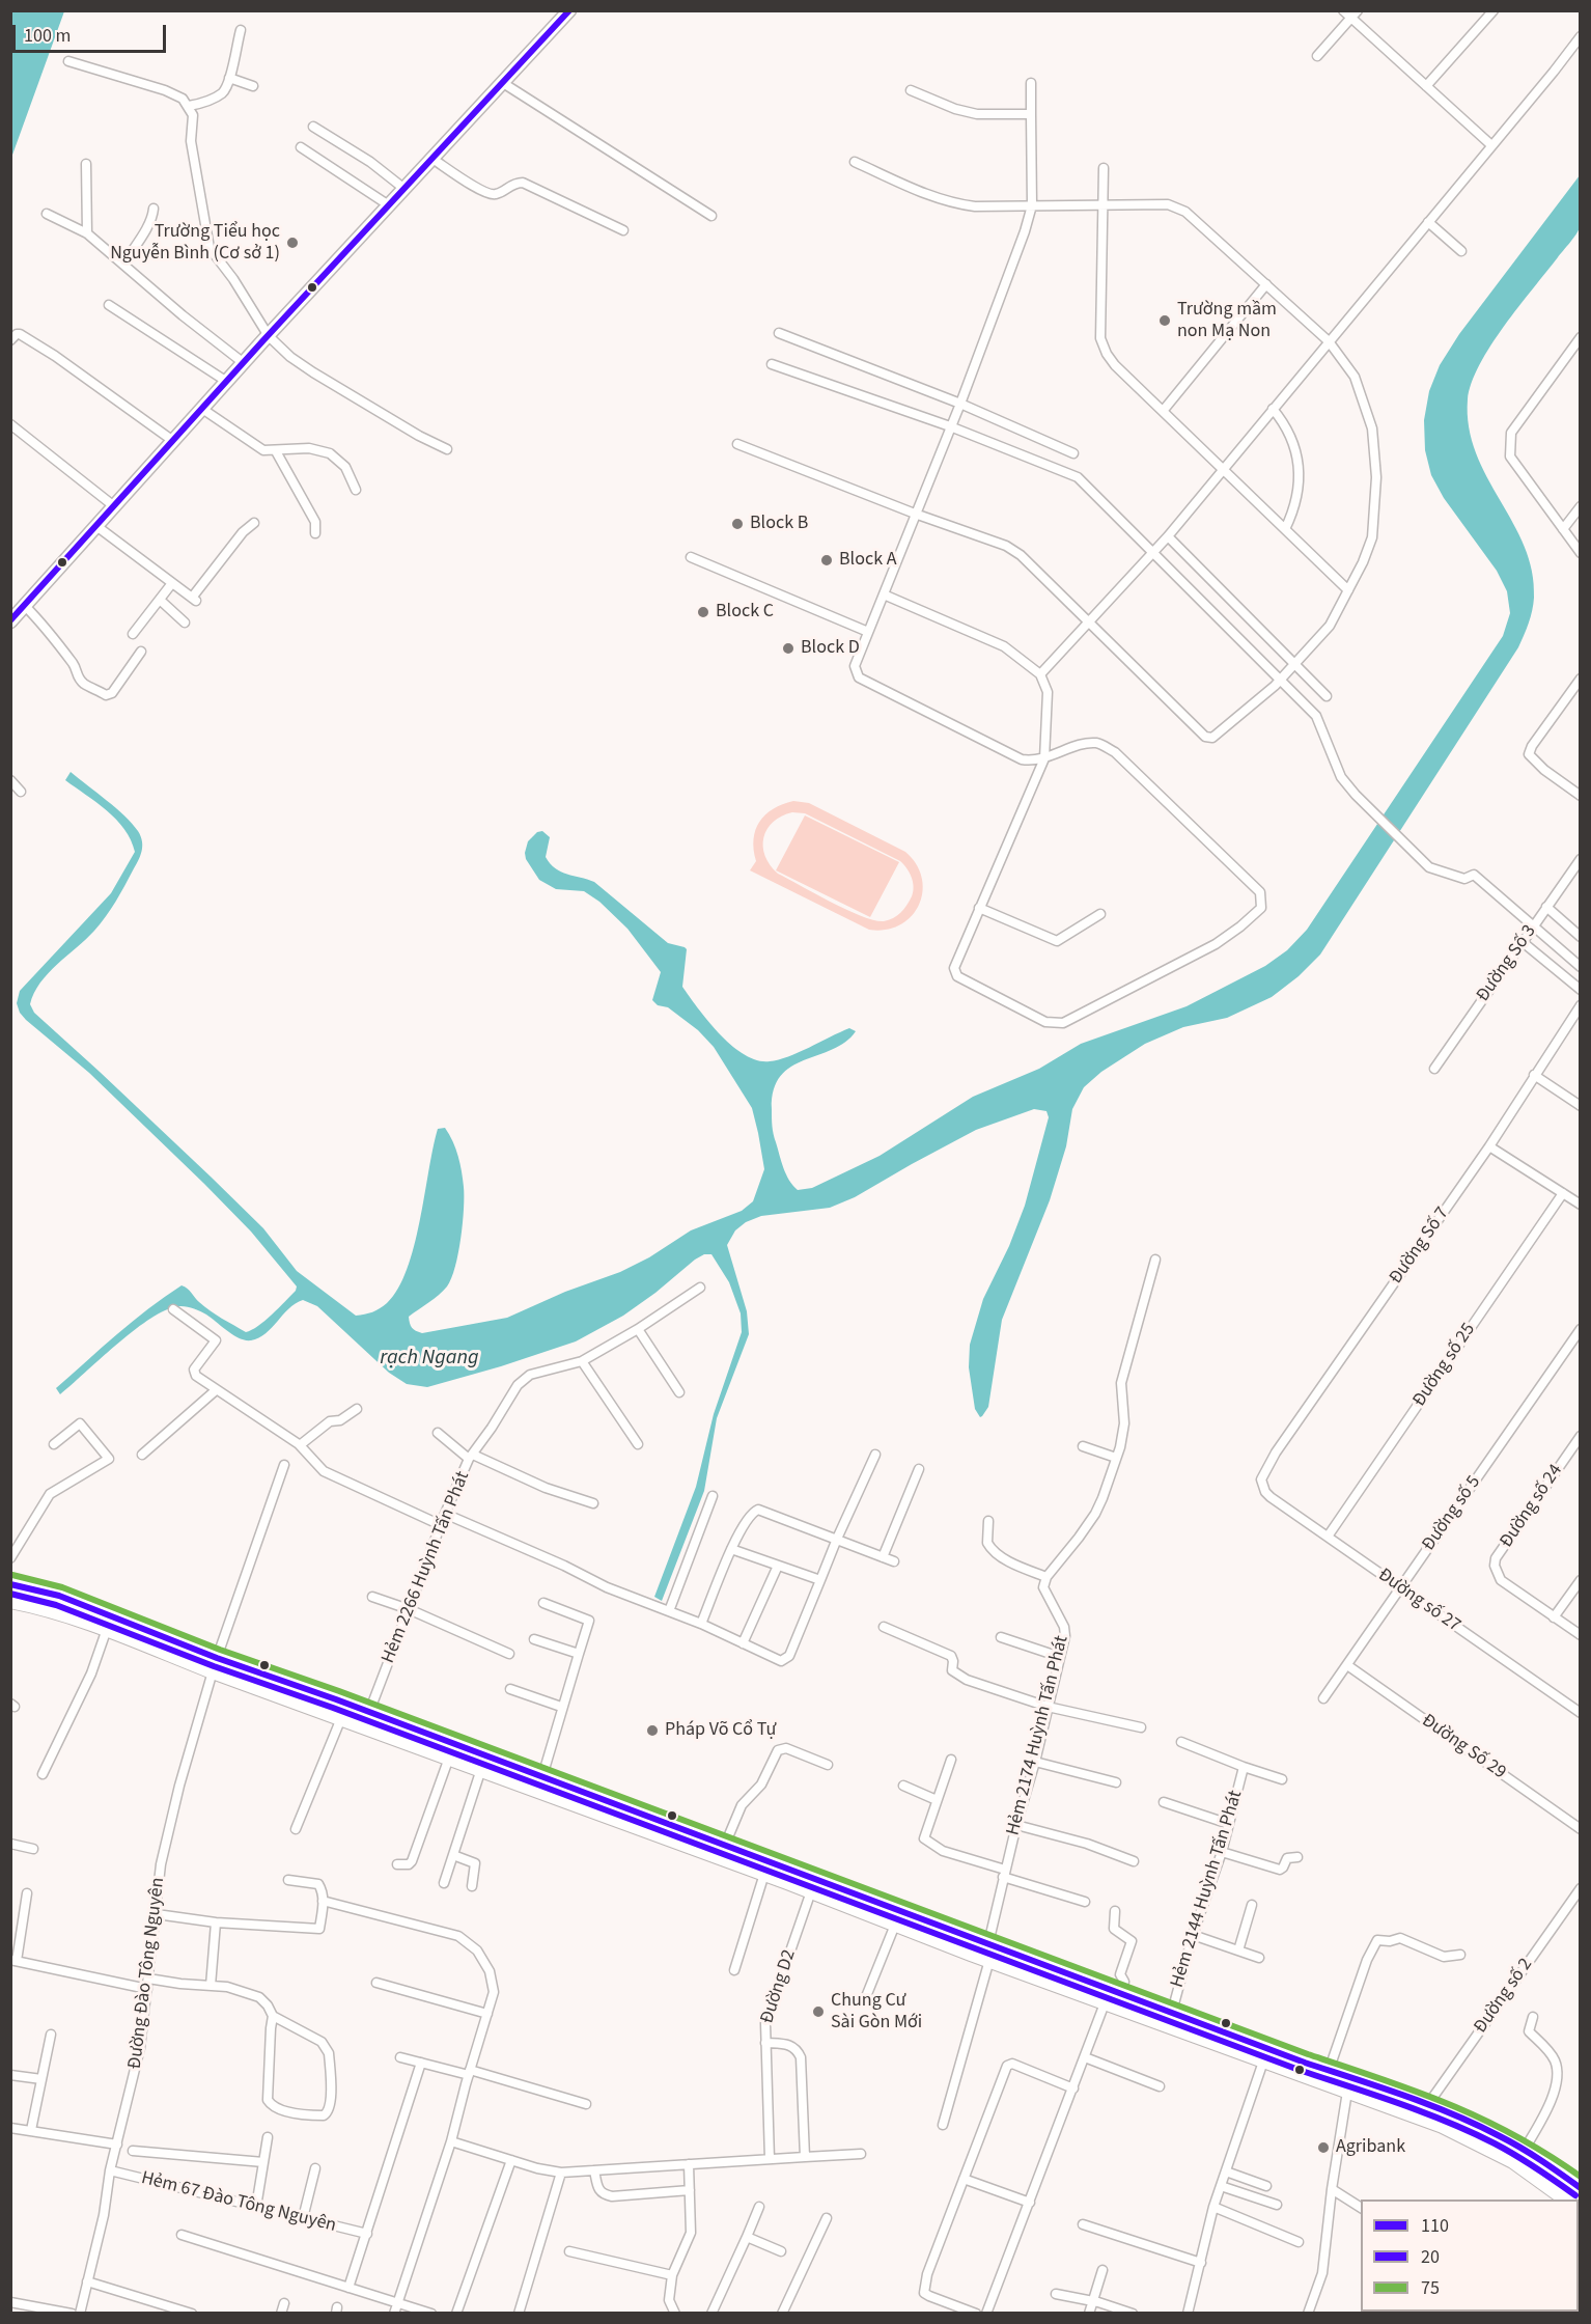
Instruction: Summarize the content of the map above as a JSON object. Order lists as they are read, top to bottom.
{
  "streets": {
    "street": [
      "Đường Số 3",
      "Đường Số 7",
      "Đường số 25",
      "Đường số 24",
      "Đường số 5",
      "Hẻm 2266 Huỳnh Tấn Phát",
      "Đường số 27",
      "Hẻm 2174 Huỳnh Tấn Phát",
      "Đường Số 29",
      "Hẻm 2144 Huỳnh Tấn Phát",
      "Đường Đào Tông Nguyên",
      "Đường D2",
      "Đường số 2",
      "Hẻm 67 Đào Tông Nguyên"
    ]
  },
  "crossings": [
    ["Đường Số 7", "Đường số 27"],
    ["Đường số 25", "Đường số 27"],
    ["Đường số 5", "Đường số 27"],
    ["Đường số 5", "Đường Số 29"],
    ["Đường Đào Tông Nguyên", "Hẻm 67 Đào Tông Nguyên"]
  ],
  "water": ["rạch Ngang"],
  "places": [
    "Trường Tiểu học Nguyễn Bình (Cơ sở 1)",
    "Trường mầm non Mạ Non",
    "Block B",
    "Block A",
    "Block C",
    "Block D",
    "Pháp Võ Cổ Tự",
    "Chung Cư Sài Gòn Mới",
    "Agribank"
  ],
  "lines": ["transit line 110", "transit line 75", "transit line 20"],
  "legend": ["110", "20", "75"],
  "scale_bar": "100 m"
}
